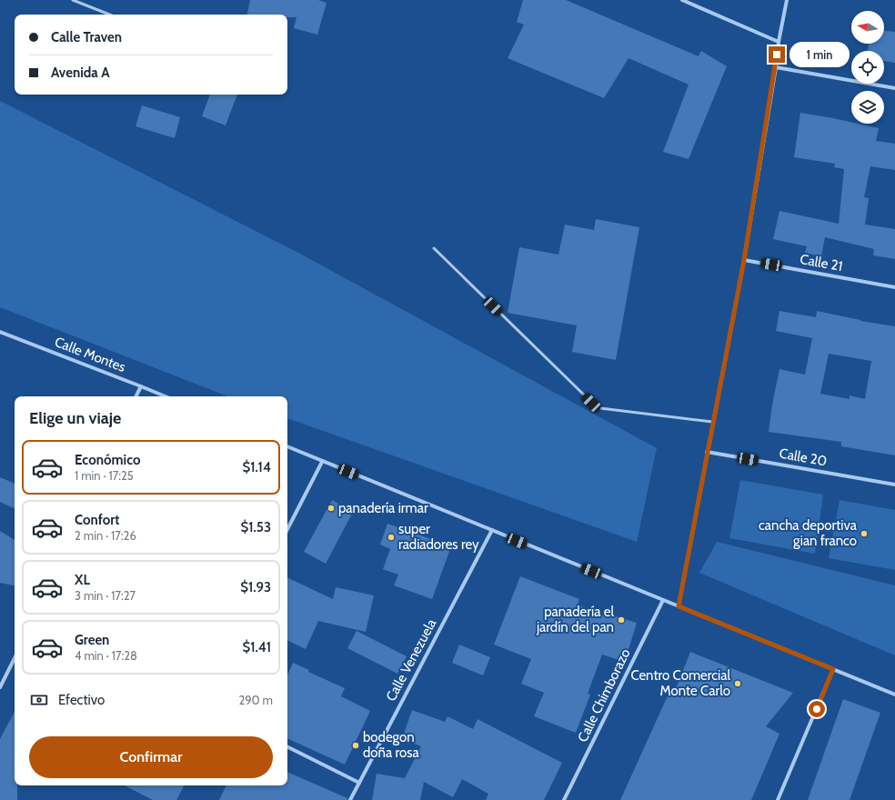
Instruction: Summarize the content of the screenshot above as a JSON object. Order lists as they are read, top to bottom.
{
  "streets": {
    "street": [
      "Calle 21",
      "Calle Montes",
      "Calle 20",
      "Calle Venezuela",
      "Calle Chimborazo"
    ]
  },
  "places": [
    "panadería irmar",
    "cancha deportiva gian franco",
    "super radiadores rey",
    "panadería el jardín del pan",
    "Centro Comercial Monte Carlo",
    "bodegon doña rosa"
  ],
  "north": "left",
  "page": {
    "banner": ["Calle Traven", "Avenida A"],
    "bubble": "1 min",
    "heading": "Elige un viaje",
    "list": [
      {
        "name": "Económico",
        "note": "1 min · 17:25",
        "value": "$1.14"
      },
      {
        "name": "Confort",
        "note": "2 min · 17:26",
        "value": "$1.53"
      },
      {
        "name": "XL",
        "note": "3 min · 17:27",
        "value": "$1.93"
      },
      {
        "name": "Green",
        "note": "4 min · 17:28",
        "value": "$1.41"
      }
    ],
    "pay": ["Efectivo", "290 m"],
    "buttons": "Confirmar"
  }
}
